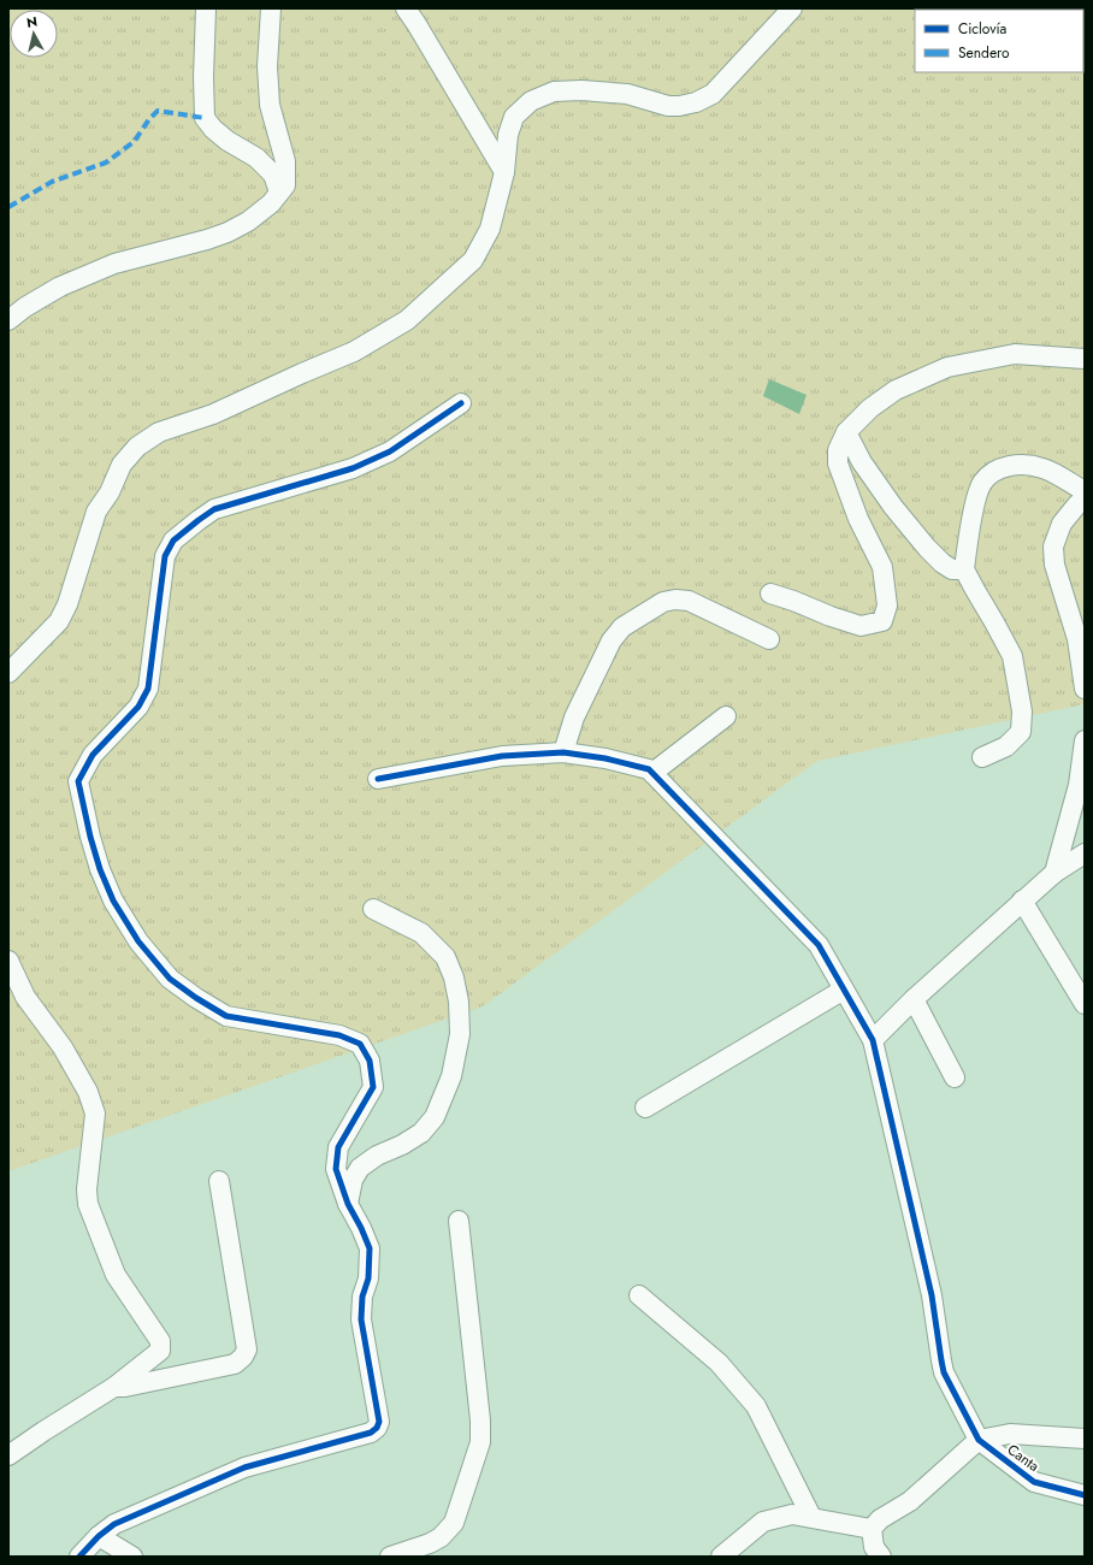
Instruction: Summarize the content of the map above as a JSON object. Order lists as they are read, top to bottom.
{
  "streets": {
    "street": ["Canta"]
  },
  "legend": ["Ciclovía", "Sendero"],
  "north": "top"
}
